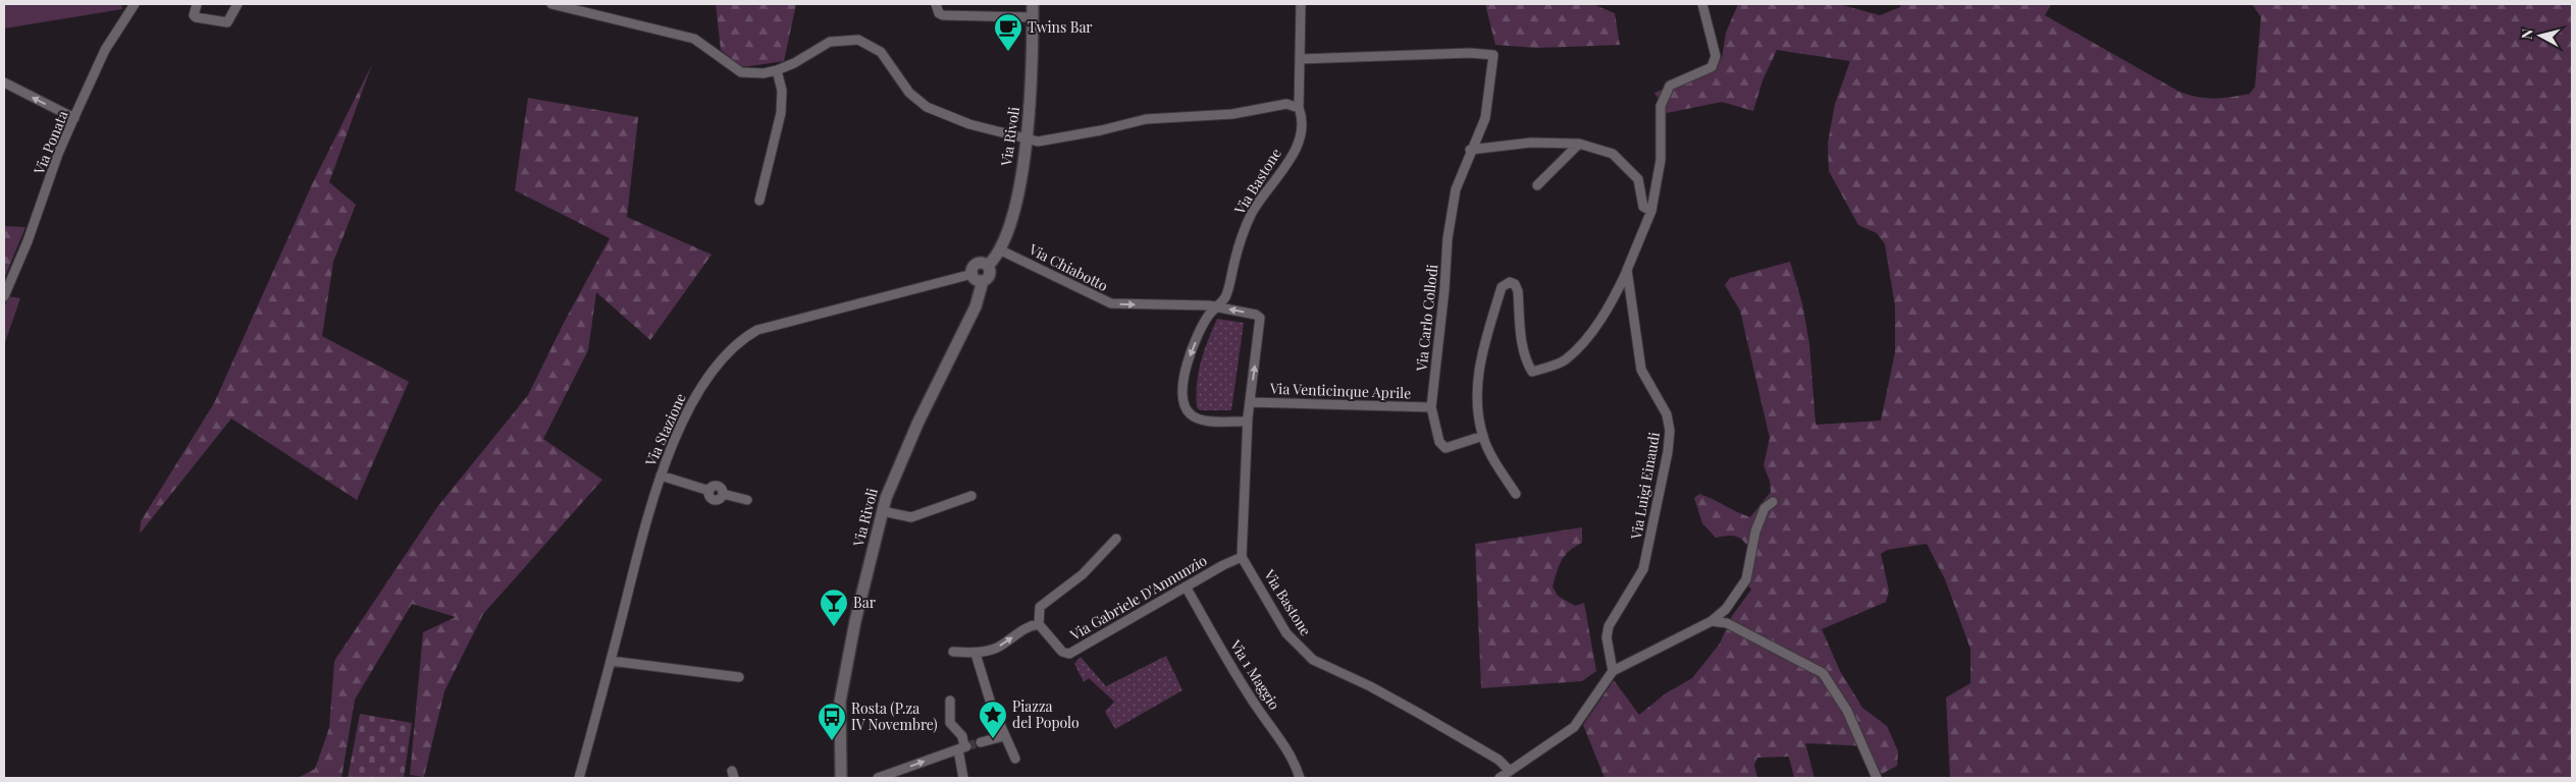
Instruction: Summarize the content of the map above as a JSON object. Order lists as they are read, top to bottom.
{
  "streets": {
    "street": [
      "Via Rivoli",
      "Via Ponata",
      "Via Bastone",
      "Via Chiabotto",
      "Via Carlo Collodi",
      "Via Venticinque Aprile",
      "Via Stazione",
      "Via Luigi Einaudi",
      "Via Gabriele D'Annunzio",
      "Via 1 Maggio"
    ]
  },
  "crossings": [
    ["Via Rivoli", "Via Chiabotto"],
    ["Via Rivoli", "Via Stazione"],
    ["Via Bastone", "Via Chiabotto"],
    ["Via Bastone", "Via Carlo Collodi"],
    ["Via Bastone", "Via Gabriele D'Annunzio"],
    ["Via Carlo Collodi", "Via Venticinque Aprile"],
    ["Via Gabriele D'Annunzio", "Via 1 Maggio"]
  ],
  "one_way": ["Via Chiabotto"],
  "places": {
    "cafe": ["Twins Bar"],
    "bar": ["Bar"],
    "place": ["Piazza del Popolo"],
    "bus stop": ["Rosta (P.za IV Novembre)"]
  },
  "north": "left"
}
